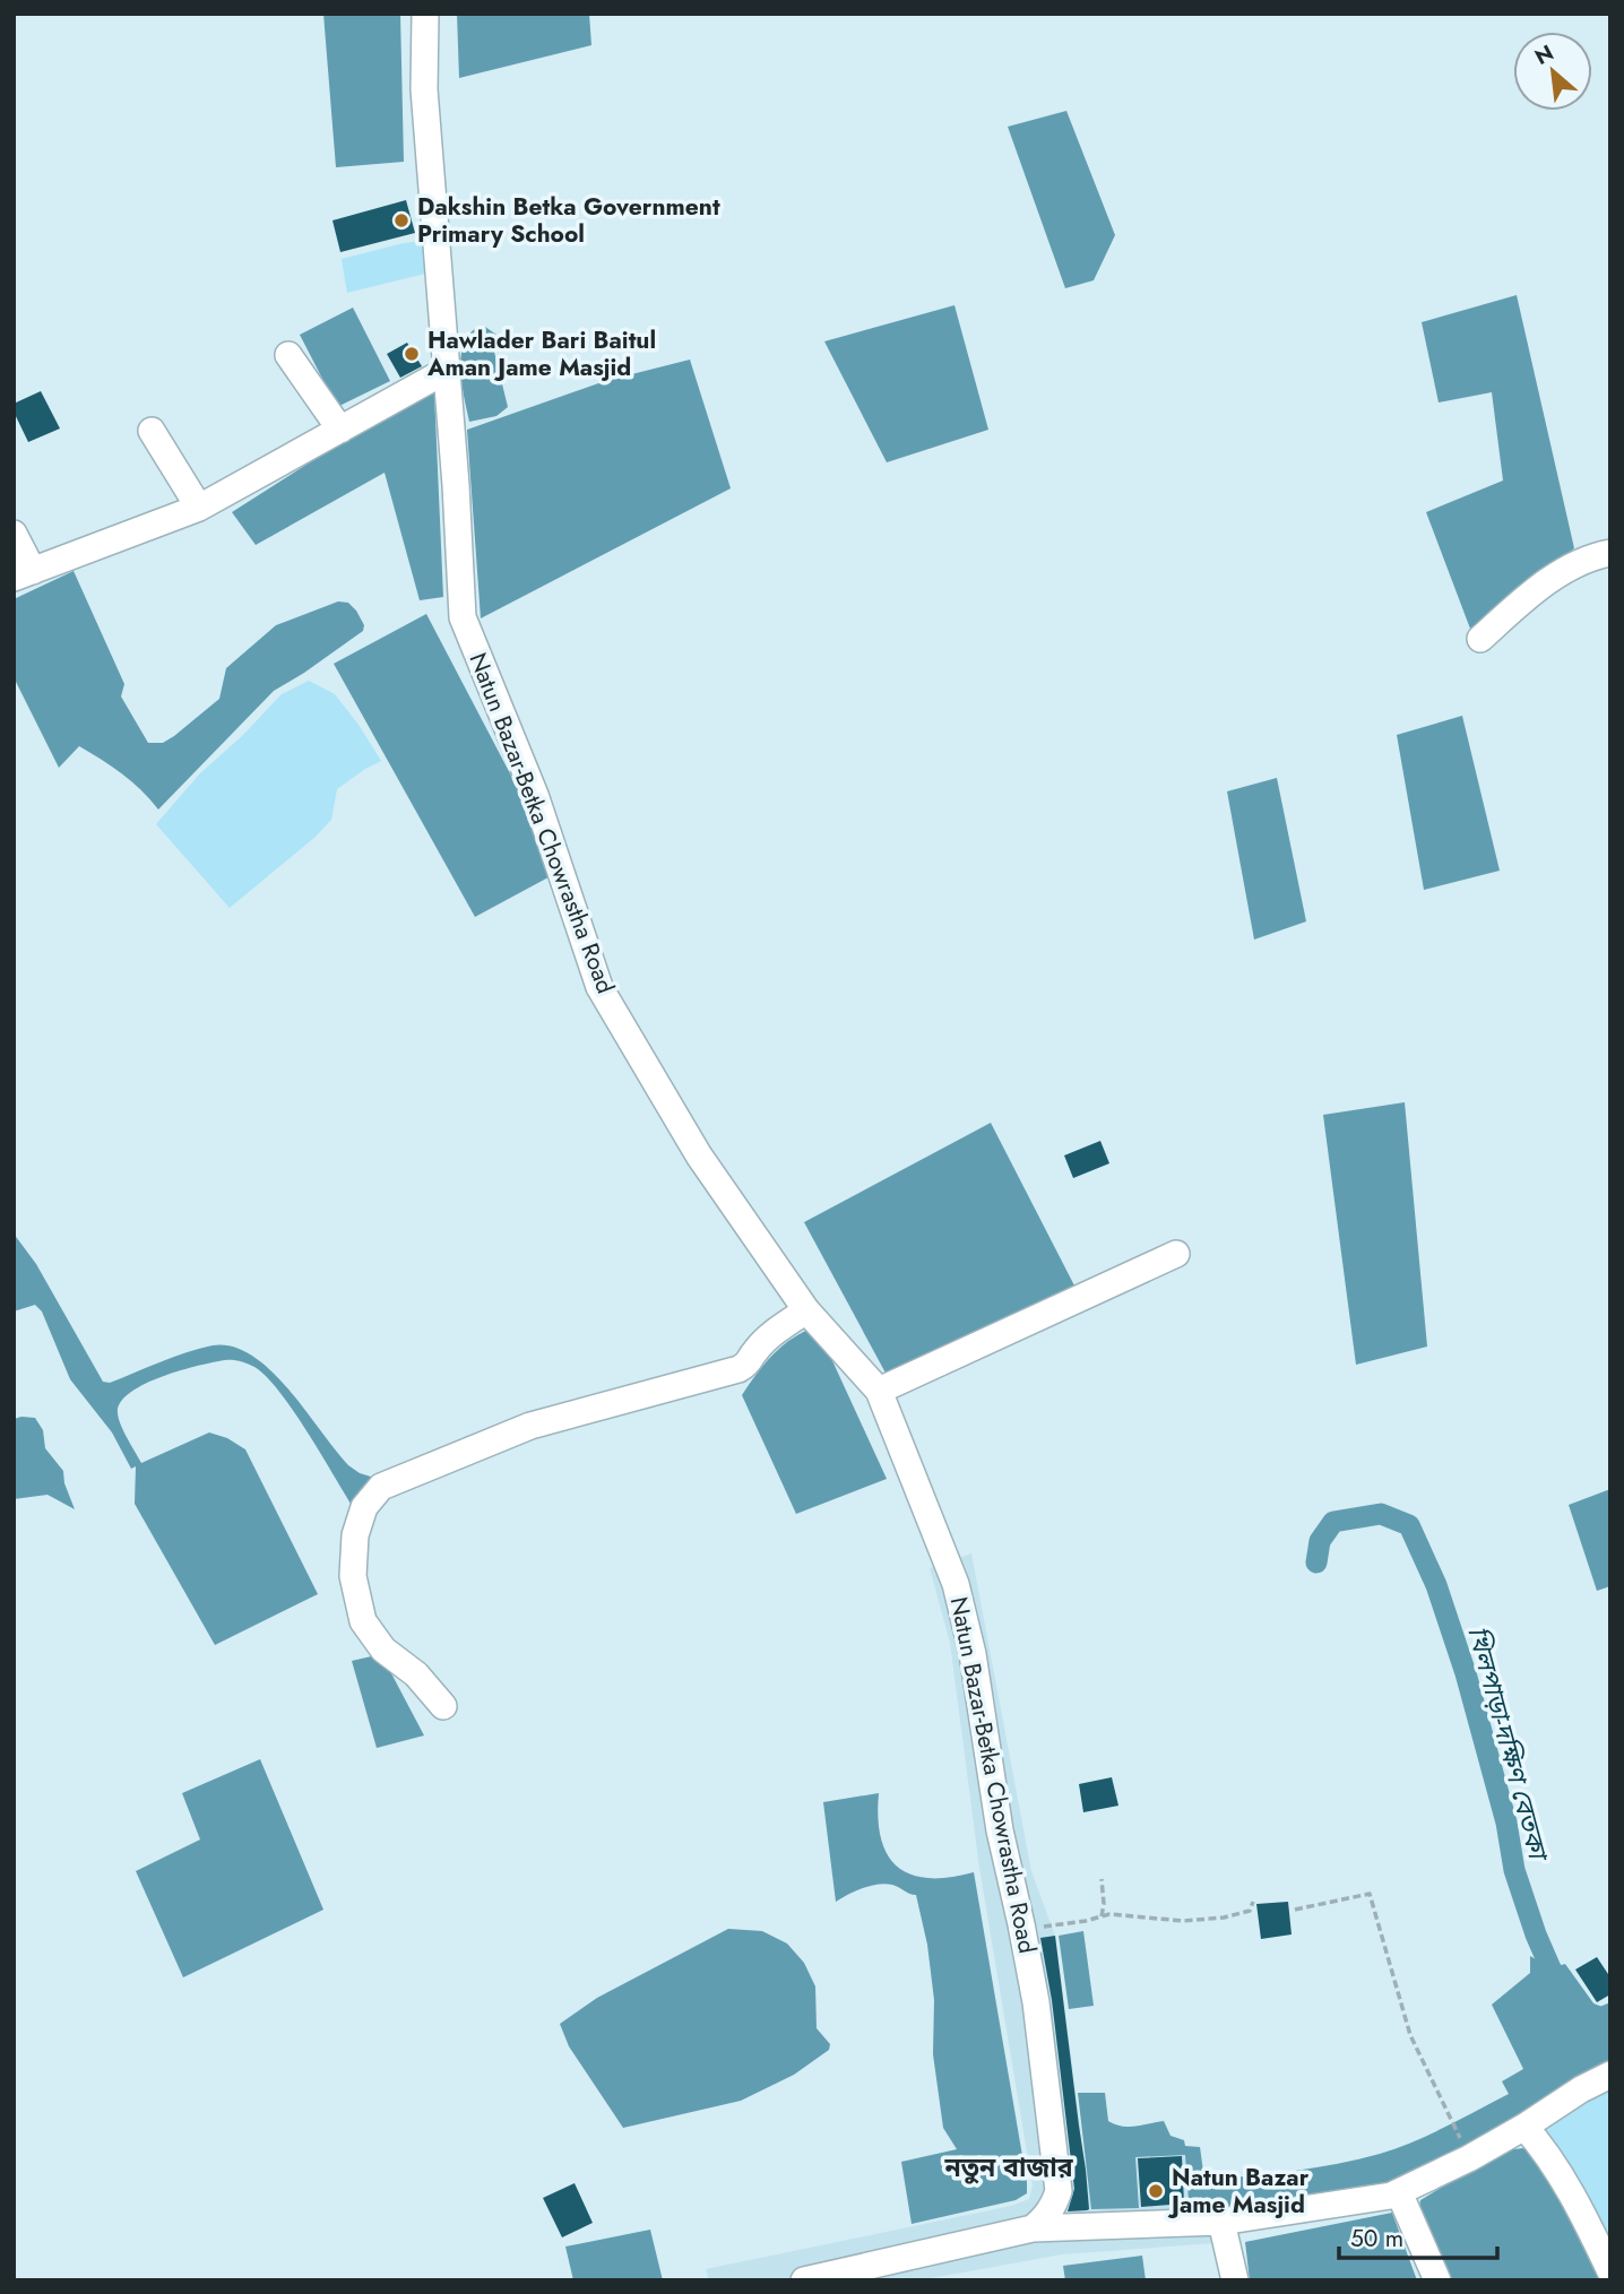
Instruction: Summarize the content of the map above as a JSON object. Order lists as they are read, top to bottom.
{
  "streets": {
    "street": ["Natun Bazar-Betka Chowrastha Road"]
  },
  "districts": ["নতুন বাজার"],
  "water": ["খিলপাড়া-দক্ষিণ বেতকা"],
  "places": ["Dakshin Betka Government Primary School", "Hawlader Bari Baitul Aman Jame Masjid", "Natun Bazar Jame Masjid"],
  "scale_bar": "50 m",
  "north": "top left"
}
